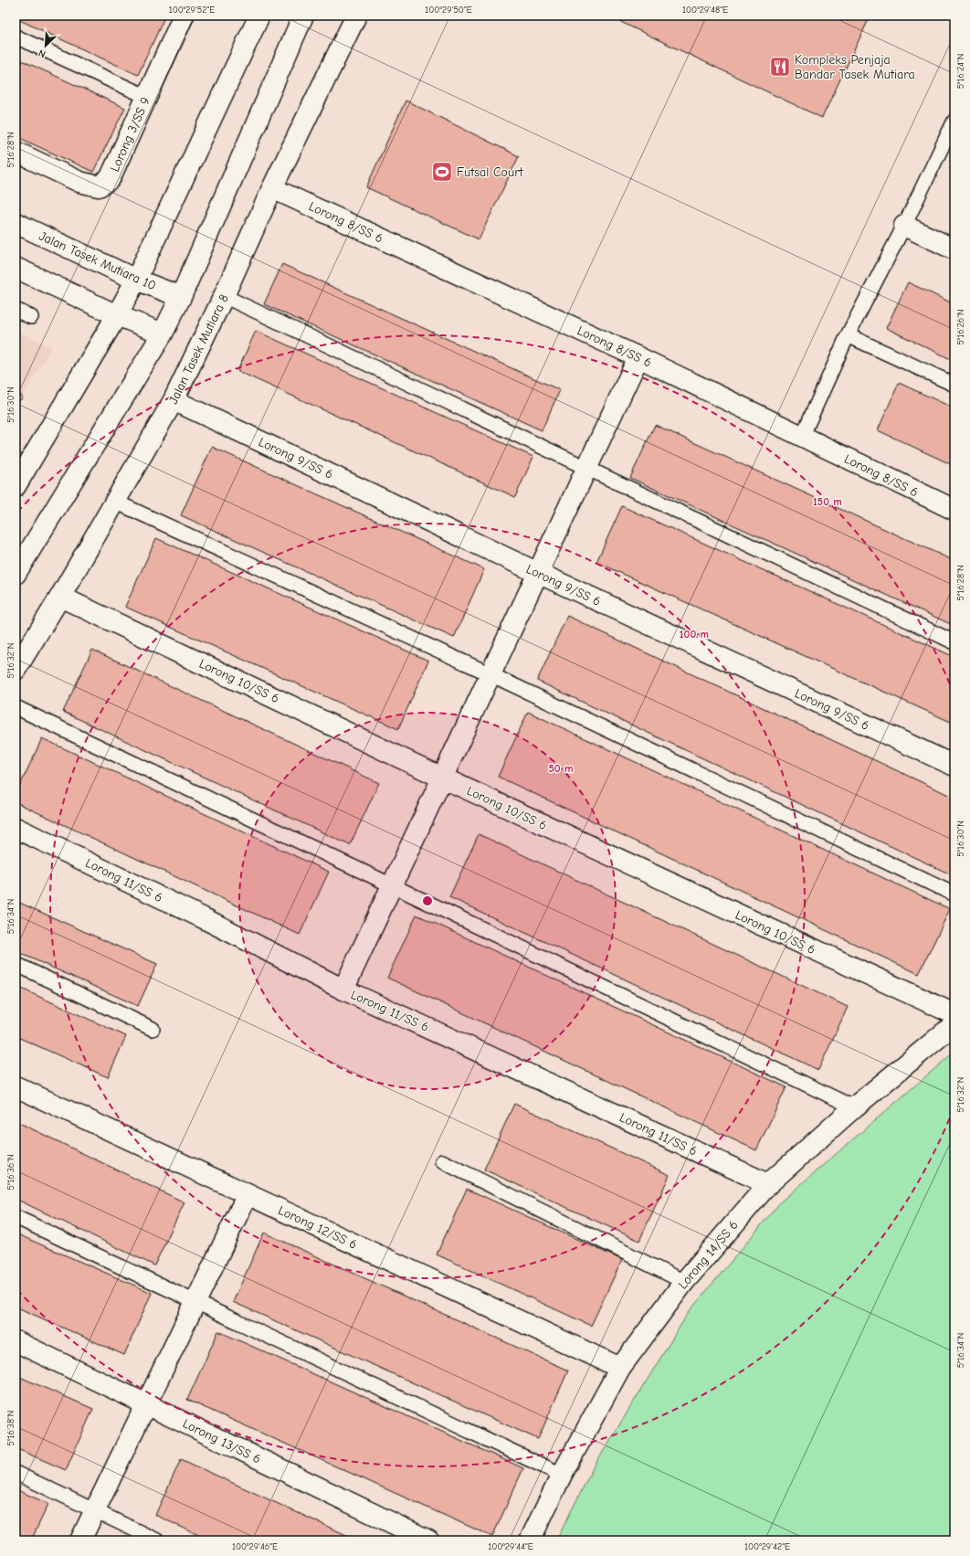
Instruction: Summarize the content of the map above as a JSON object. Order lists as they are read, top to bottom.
{
  "streets": {
    "street": [
      "Lorong 3/SS 9",
      "Lorong 8/SS 6",
      "Jalan Tasek Mutiara 10",
      "Jalan Tasek Mutiara 8",
      "Lorong 9/SS 6",
      "Lorong 10/SS 6",
      "Lorong 11/SS 6",
      "Lorong 12/SS 6",
      "Lorong 14/SS 6",
      "Lorong 13/SS 6"
    ]
  },
  "crossings": [
    ["Lorong 8/SS 6", "Jalan Tasek Mutiara 8"],
    ["Jalan Tasek Mutiara 8", "Lorong 9/SS 6"],
    ["Jalan Tasek Mutiara 8", "Lorong 10/SS 6"],
    ["Lorong 11/SS 6", "Lorong 14/SS 6"],
    ["Lorong 12/SS 6", "Lorong 14/SS 6"]
  ],
  "places": {
    "restaurant": ["Kompleks Penjaja Bandar Tasek Mutiara"],
    "sports": ["Futsal Court"]
  },
  "north": "bottom left",
  "coordinates": [
    "100°29'52\"E",
    "100°29'50\"E",
    "100°29'48\"E",
    "5°16'24\"N",
    "5°16'28\"N",
    "5°16'26\"N",
    "5°16'30\"N",
    "5°16'32\"N",
    "5°16'34\"N",
    "5°16'36\"N",
    "5°16'38\"N",
    "100°29'46\"E",
    "100°29'44\"E",
    "100°29'42\"E"
  ],
  "rings": ["150 m", "100 m", "50 m"]
}
